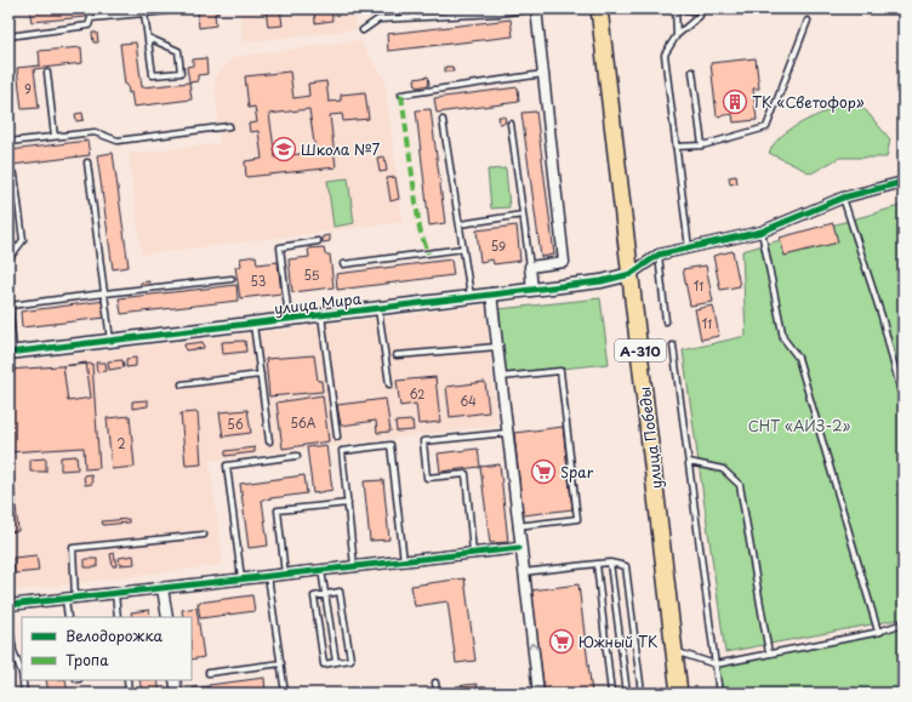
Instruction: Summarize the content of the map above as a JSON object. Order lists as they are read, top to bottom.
{
  "streets": {
    "highway": ["А-310", "улица Победы"],
    "street": ["улица Мира"]
  },
  "crossings": [
    ["улица Мира", "улица Победы"]
  ],
  "parks": ["СНТ «АИЗ-2»"],
  "places": {
    "building": ["ТК «Светофор»"],
    "school or university": ["Школа №7"],
    "supermarket": ["Spar", "Южный ТК"]
  },
  "house_numbers": [
    "9",
    "59",
    "55",
    "53",
    "11",
    "11",
    "62",
    "64",
    "56А",
    "56",
    "2"
  ],
  "legend": ["Велодорожка", "Тропа"]
}
